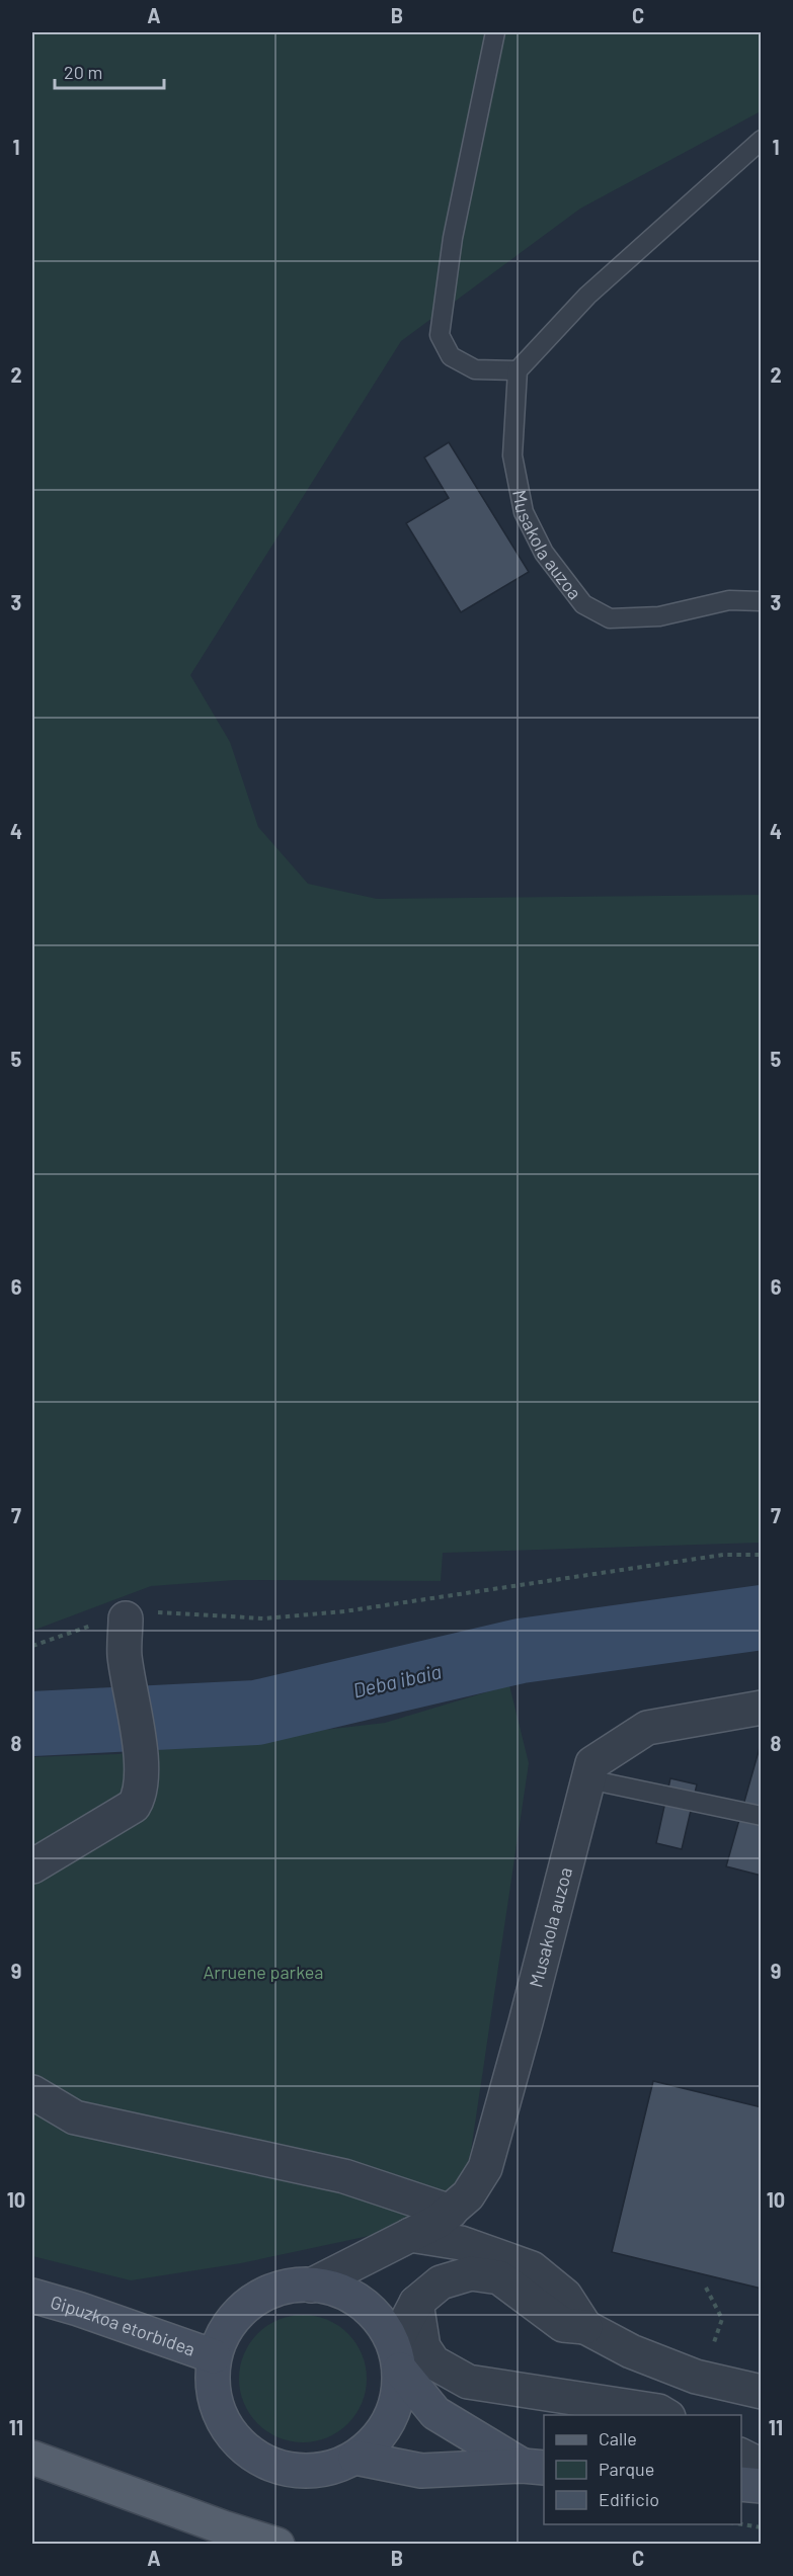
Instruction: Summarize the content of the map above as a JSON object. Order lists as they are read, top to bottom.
{
  "streets": {
    "street": ["Musakola auzoa", "Gipuzkoa etorbidea"]
  },
  "crossings": [
    ["Musakola auzoa", "Gipuzkoa etorbidea"]
  ],
  "water": ["Deba ibaia"],
  "parks": ["Arruene parkea"],
  "legend": ["Calle", "Parque", "Edificio"],
  "scale_bar": "20 m",
  "grid": {
    "columns": ["A", "B", "C"],
    "rows": [
      "1",
      "2",
      "3",
      "4",
      "5",
      "6",
      "7",
      "8",
      "9",
      "10",
      "11"
    ]
  }
}
